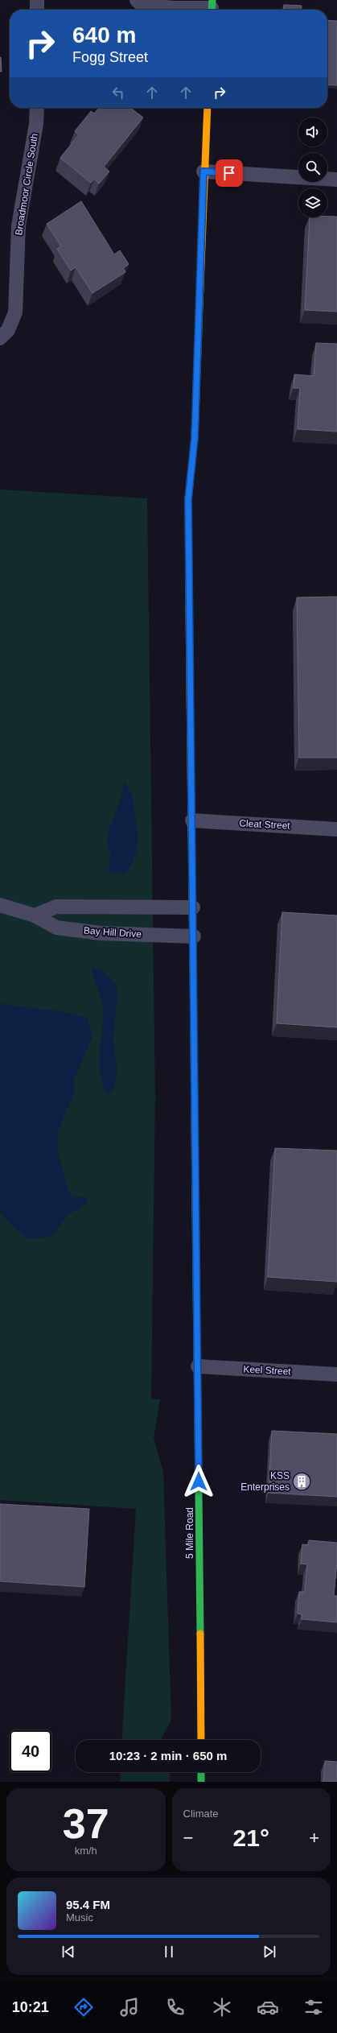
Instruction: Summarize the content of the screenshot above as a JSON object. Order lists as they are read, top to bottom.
{
  "streets": {
    "street": [
      "Broadmoor Circle South",
      "Cleat Street",
      "Bay Hill Drive",
      "Keel Street",
      "5 Mile Road"
    ]
  },
  "crossings": [
    ["Cleat Street", "5 Mile Road"],
    ["Bay Hill Drive", "5 Mile Road"],
    ["Keel Street", "5 Mile Road"]
  ],
  "places": {
    "building": ["KSS Enterprises"]
  },
  "page": {
    "turn": ["640 m", "Fogg Street"],
    "limit": "40",
    "trip": "10:23 · 2 min · 650 m",
    "tile": [
      ["37", "km/h"],
      "Climate"
    ],
    "heat": ["−", "21°", "+"],
    "song": ["95.4 FM", "Music"],
    "tabs": "10:21"
  }
}
